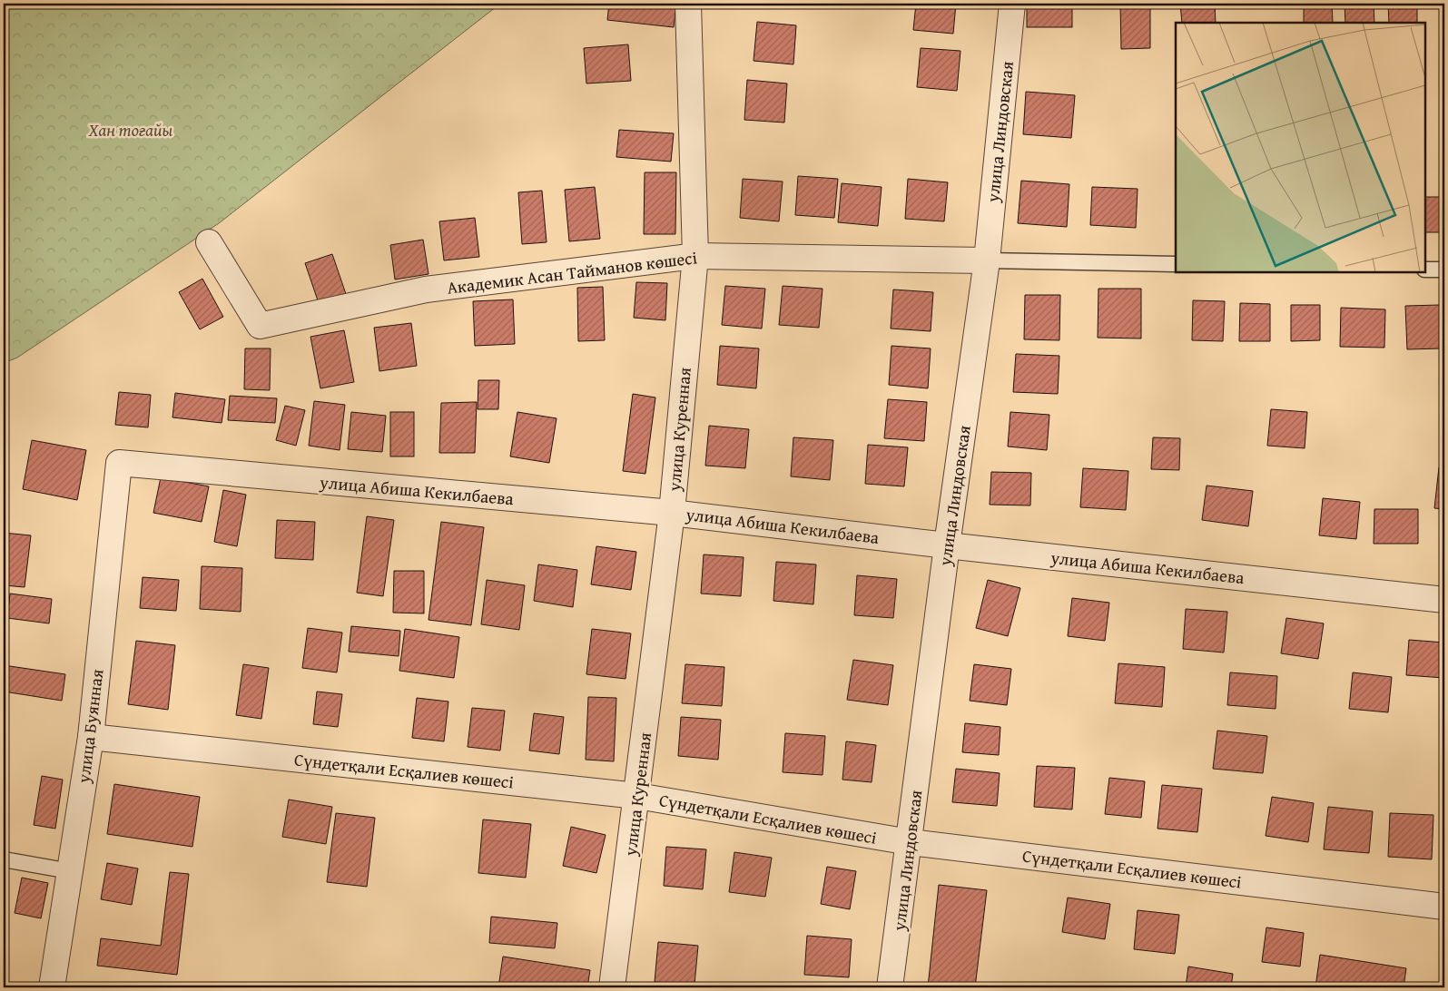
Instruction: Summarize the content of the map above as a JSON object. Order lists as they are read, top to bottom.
{
  "streets": {
    "street": [
      "улица Линдовская",
      "Академик Асан Тайманов көшесі",
      "улица Куренная",
      "улица Абиша Кекилбаева",
      "улица Буянная",
      "Сүндетқали Есқалиев көшесі"
    ]
  },
  "crossings": [
    ["улица Линдовская", "Академик Асан Тайманов көшесі"],
    ["улица Линдовская", "улица Абиша Кекилбаева"],
    ["улица Линдовская", "Сүндетқали Есқалиев көшесі"],
    ["Академик Асан Тайманов көшесі", "улица Куренная"],
    ["улица Куренная", "улица Абиша Кекилбаева"],
    ["улица Куренная", "Сүндетқали Есқалиев көшесі"],
    ["улица Абиша Кекилбаева", "улица Буянная"],
    ["улица Буянная", "Сүндетқали Есқалиев көшесі"]
  ],
  "parks": ["Хан тоғайы"]
}
